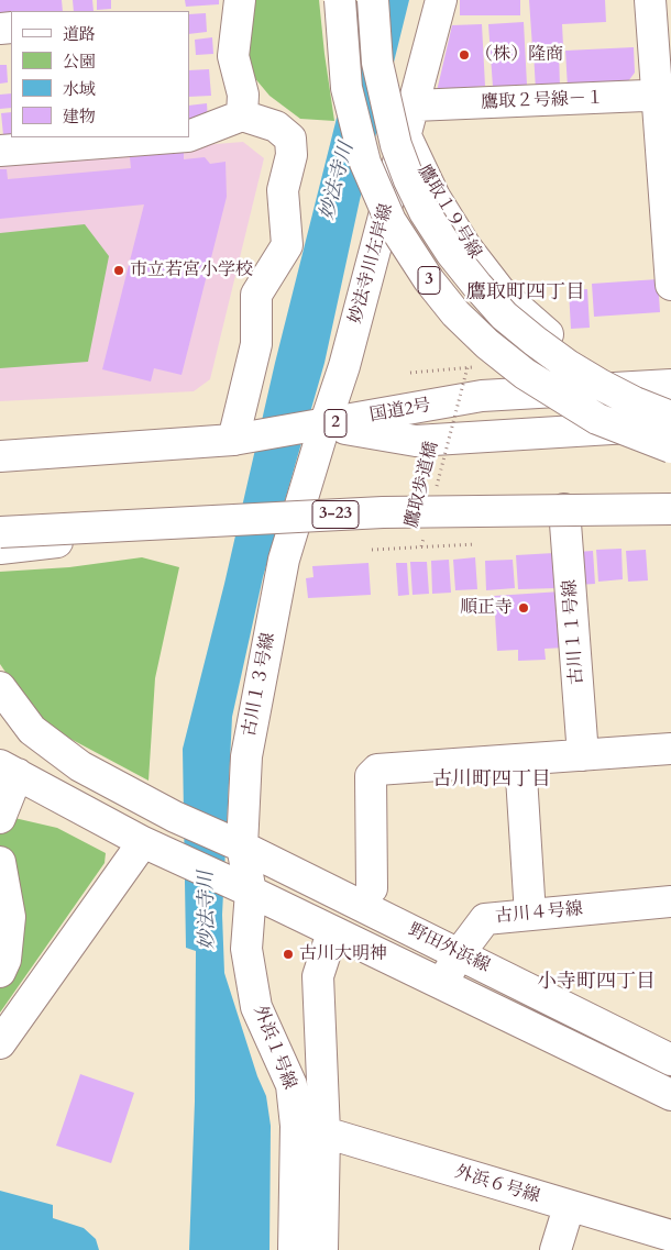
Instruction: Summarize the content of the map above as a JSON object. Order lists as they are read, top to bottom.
{
  "streets": {
    "main road": [
      "鷹取２号線－１",
      "鷹取１９号線",
      "妙法寺川左岸線",
      "3",
      "国道2号",
      "2",
      "3-23",
      "古川１１号線",
      "古川１３号線",
      "古川４号線",
      "野田外浜線",
      "外浜１号線",
      "外浜６号線"
    ],
    "path": ["鷹取歩道橋"]
  },
  "crossings": [
    ["鷹取２号線－１", "妙法寺川左岸線"],
    ["鷹取１９号線", "妙法寺川左岸線"],
    ["妙法寺川左岸線", "国道2号"],
    ["妙法寺川左岸線", "古川１３号線"],
    ["古川１３号線", "野田外浜線"],
    ["古川１３号線", "外浜１号線"],
    ["古川４号線", "野田外浜線"],
    ["野田外浜線", "外浜１号線"]
  ],
  "districts": ["鷹取町四丁目", "古川町四丁目", "小寺町四丁目"],
  "water": ["妙法寺川"],
  "places": [
    "（株）隆商",
    "市立若宮小学校",
    "順正寺",
    "古川大明神"
  ],
  "legend": [
    "道路",
    "公園",
    "水域",
    "建物"
  ]
}
